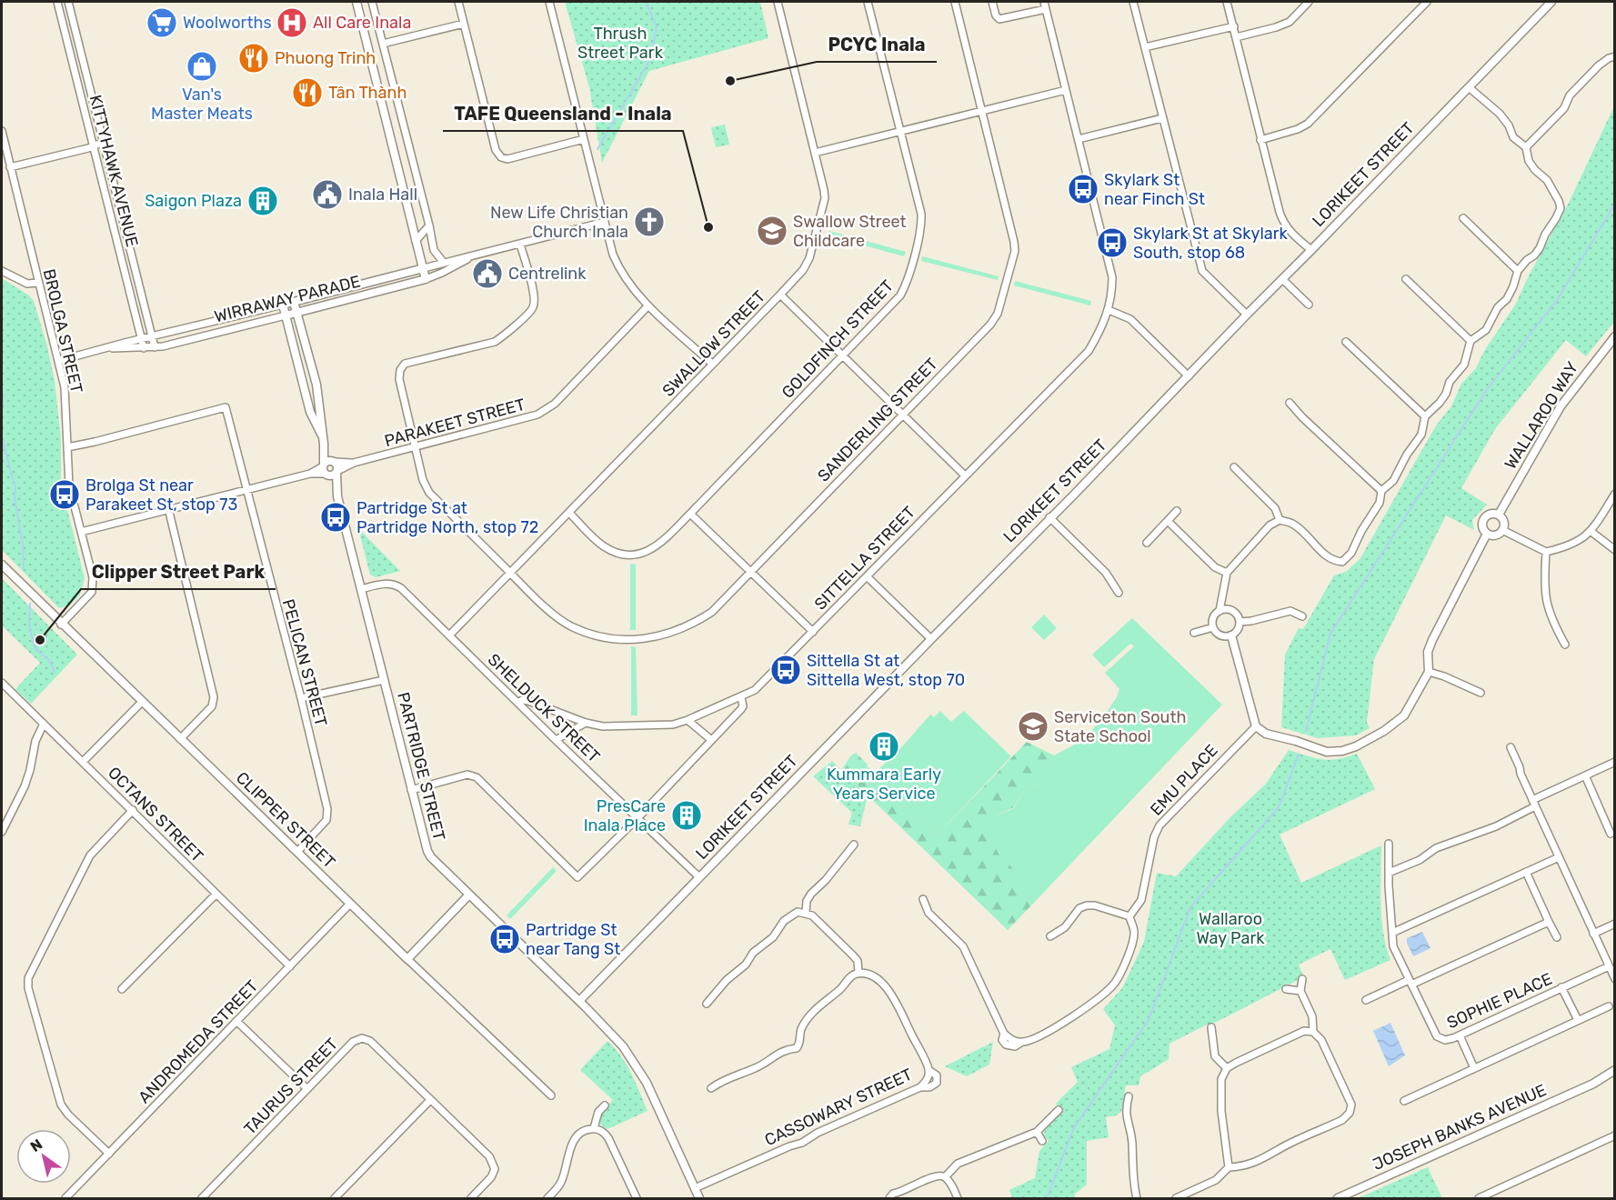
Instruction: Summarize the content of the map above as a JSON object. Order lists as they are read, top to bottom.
{
  "streets": {
    "street": [
      "KITTYHAWK AVENUE",
      "LORIKEET STREET",
      "WIRRAWAY PARADE",
      "BROLGA STREET",
      "GOLDFINCH STREET",
      "SWALLOW STREET",
      "WALLAROO WAY",
      "SANDERLING STREET",
      "PARAKEET STREET",
      "SITTELLA STREET",
      "PELICAN STREET",
      "SHELDUCK STREET",
      "PARTRIDGE STREET",
      "EMU PLACE",
      "OCTANS STREET",
      "CLIPPER STREET",
      "SOPHIE PLACE",
      "ANDROMEDA STREET",
      "TAURUS STREET",
      "CASSOWARY STREET",
      "JOSEPH BANKS AVENUE"
    ]
  },
  "crossings": [
    ["KITTYHAWK AVENUE", "WIRRAWAY PARADE"],
    ["LORIKEET STREET", "SHELDUCK STREET"],
    ["LORIKEET STREET", "PARTRIDGE STREET"],
    ["WIRRAWAY PARADE", "BROLGA STREET"],
    ["WIRRAWAY PARADE", "SANDERLING STREET"],
    ["WIRRAWAY PARADE", "PARTRIDGE STREET"],
    ["BROLGA STREET", "PELICAN STREET"],
    ["BROLGA STREET", "CLIPPER STREET"],
    ["GOLDFINCH STREET", "SWALLOW STREET"],
    ["SWALLOW STREET", "SANDERLING STREET"],
    ["SWALLOW STREET", "SHELDUCK STREET"],
    ["SANDERLING STREET", "PARAKEET STREET"],
    ["PARAKEET STREET", "PARTRIDGE STREET"],
    ["SITTELLA STREET", "SHELDUCK STREET"],
    ["PELICAN STREET", "CLIPPER STREET"],
    ["SHELDUCK STREET", "PARTRIDGE STREET"],
    ["PARTRIDGE STREET", "CASSOWARY STREET"],
    ["OCTANS STREET", "ANDROMEDA STREET"],
    ["CLIPPER STREET", "ANDROMEDA STREET"]
  ],
  "parks": ["Thrush Street Park", "Wallaroo Way Park"],
  "places": {
    "supermarket": ["Woolworths"],
    "hospital": ["All Care Inala"],
    "restaurant": ["Phuong Trinh", "Tân Thành"],
    "shop": ["Van's Master Meats"],
    "other": ["PCYC Inala", "TAFE Queensland - Inala", "Clipper Street Park"],
    "bus stop": [
      "Skylark St near Finch St",
      "Skylark St at Skylark South, stop 68",
      "Brolga St near Parakeet St, stop 73",
      "Partridge St at Partridge North, stop 72",
      "Sittella St at Sittella West, stop 70",
      "Partridge St near Tang St"
    ],
    "public building": ["Inala Hall", "Centrelink"],
    "building": ["Saigon Plaza", "Kummara Early Years Service", "PresCare Inala Place"],
    "church": ["New Life Christian Church Inala"],
    "school or university": ["Swallow Street Childcare", "Serviceton South State School"]
  },
  "north": "top left"
}
